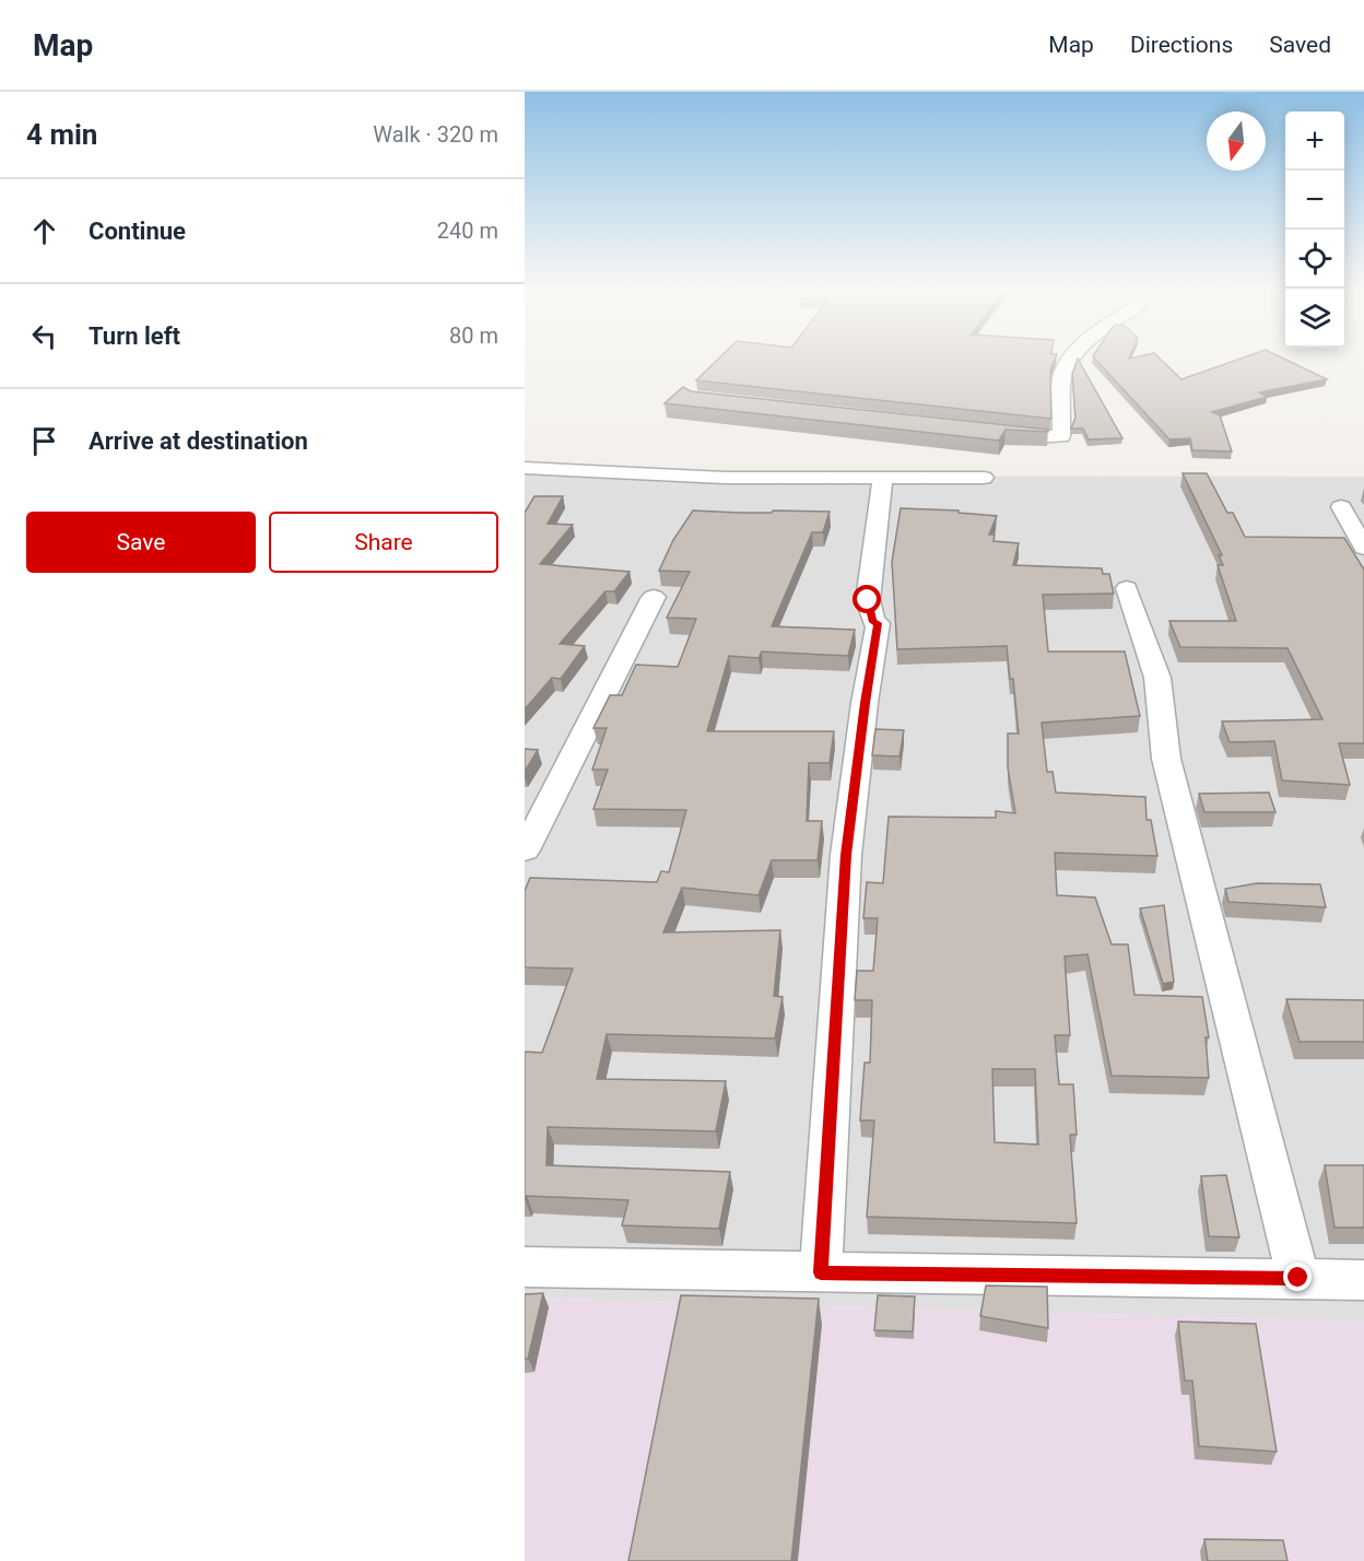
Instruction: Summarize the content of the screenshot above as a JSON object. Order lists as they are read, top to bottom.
{
  "north": "bottom",
  "page": {
    "header": "Map",
    "nav": ["Map", "Directions", "Saved"],
    "heading": ["4 min", "Walk · 320 m"],
    "map_buttons": ["+", "−"],
    "list": [
      ["Continue", "240 m"],
      ["Turn left", "80 m"],
      "Arrive at destination"
    ],
    "buttons": ["Save", "Share"]
  }
}
